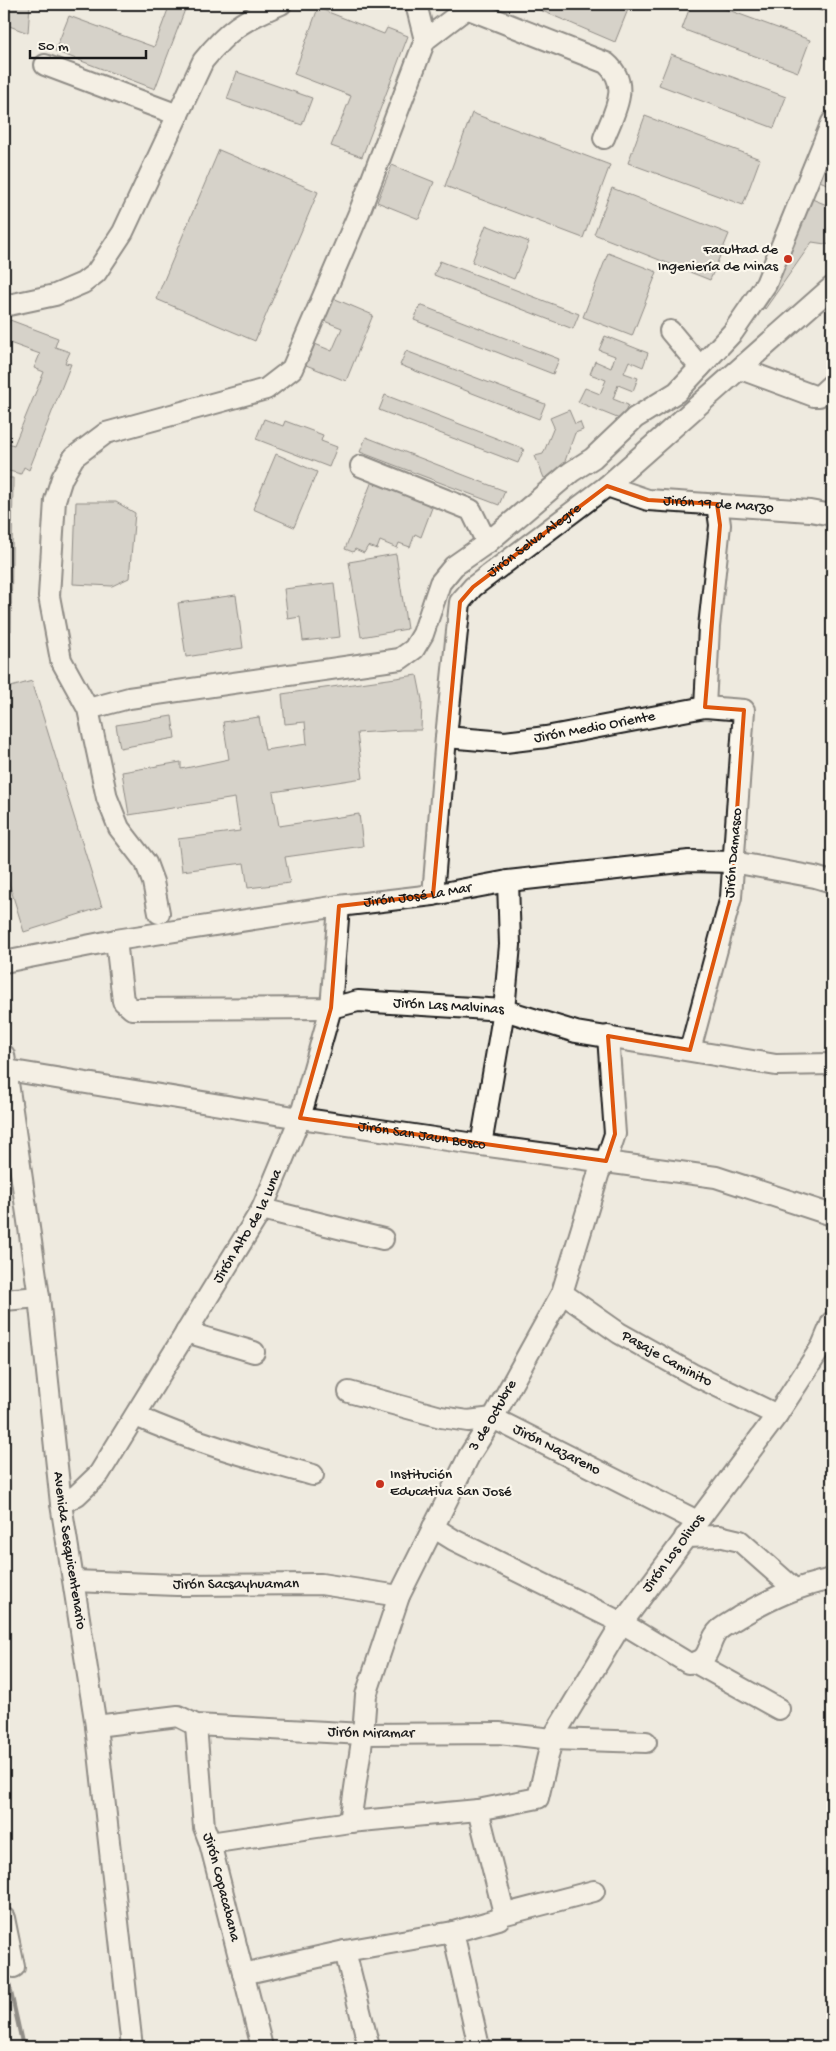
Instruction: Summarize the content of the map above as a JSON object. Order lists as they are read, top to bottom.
{
  "streets": {
    "street": [
      "Jirón 19 de Marzo",
      "Jirón Selva Alegre",
      "Jirón Medio Oriente",
      "Jirón Damasco",
      "Jirón José La Mar",
      "Jirón Las Malvinas",
      "Jirón San Jaun Bosco",
      "Jirón Alto de la Luna",
      "Pasaje Caminito",
      "3 de Octubre",
      "Jirón Nazareno",
      "Avenida Sesquicentenario",
      "Jirón Los Olivos",
      "Jirón Sacsayhuaman",
      "Jirón Miramar",
      "Jirón Copacabana"
    ]
  },
  "crossings": [
    ["Jirón 19 de Marzo", "Jirón Selva Alegre"],
    ["Jirón Selva Alegre", "Jirón Medio Oriente"],
    ["Jirón Selva Alegre", "Jirón José La Mar"],
    ["Jirón Medio Oriente", "Jirón Damasco"],
    ["Jirón Damasco", "Jirón José La Mar"],
    ["Jirón Damasco", "Jirón Las Malvinas"],
    ["Jirón José La Mar", "Jirón Las Malvinas"],
    ["Jirón José La Mar", "Jirón Alto de la Luna"],
    ["Jirón Las Malvinas", "Jirón Alto de la Luna"],
    ["Jirón Las Malvinas", "3 de Octubre"],
    ["Jirón San Jaun Bosco", "Jirón Alto de la Luna"],
    ["Jirón San Jaun Bosco", "3 de Octubre"],
    ["Jirón San Jaun Bosco", "Avenida Sesquicentenario"],
    ["Jirón Alto de la Luna", "Avenida Sesquicentenario"],
    ["Pasaje Caminito", "3 de Octubre"],
    ["Pasaje Caminito", "Jirón Los Olivos"],
    ["3 de Octubre", "Jirón Nazareno"],
    ["3 de Octubre", "Jirón Sacsayhuaman"],
    ["3 de Octubre", "Jirón Miramar"],
    ["Jirón Nazareno", "Jirón Los Olivos"],
    ["Avenida Sesquicentenario", "Jirón Sacsayhuaman"],
    ["Avenida Sesquicentenario", "Jirón Miramar"],
    ["Jirón Los Olivos", "Jirón Miramar"],
    ["Jirón Miramar", "Jirón Copacabana"]
  ],
  "places": ["Facultad de Ingeniería de Minas", "Institución Educativa San José"],
  "scale_bar": "50 m"
}
